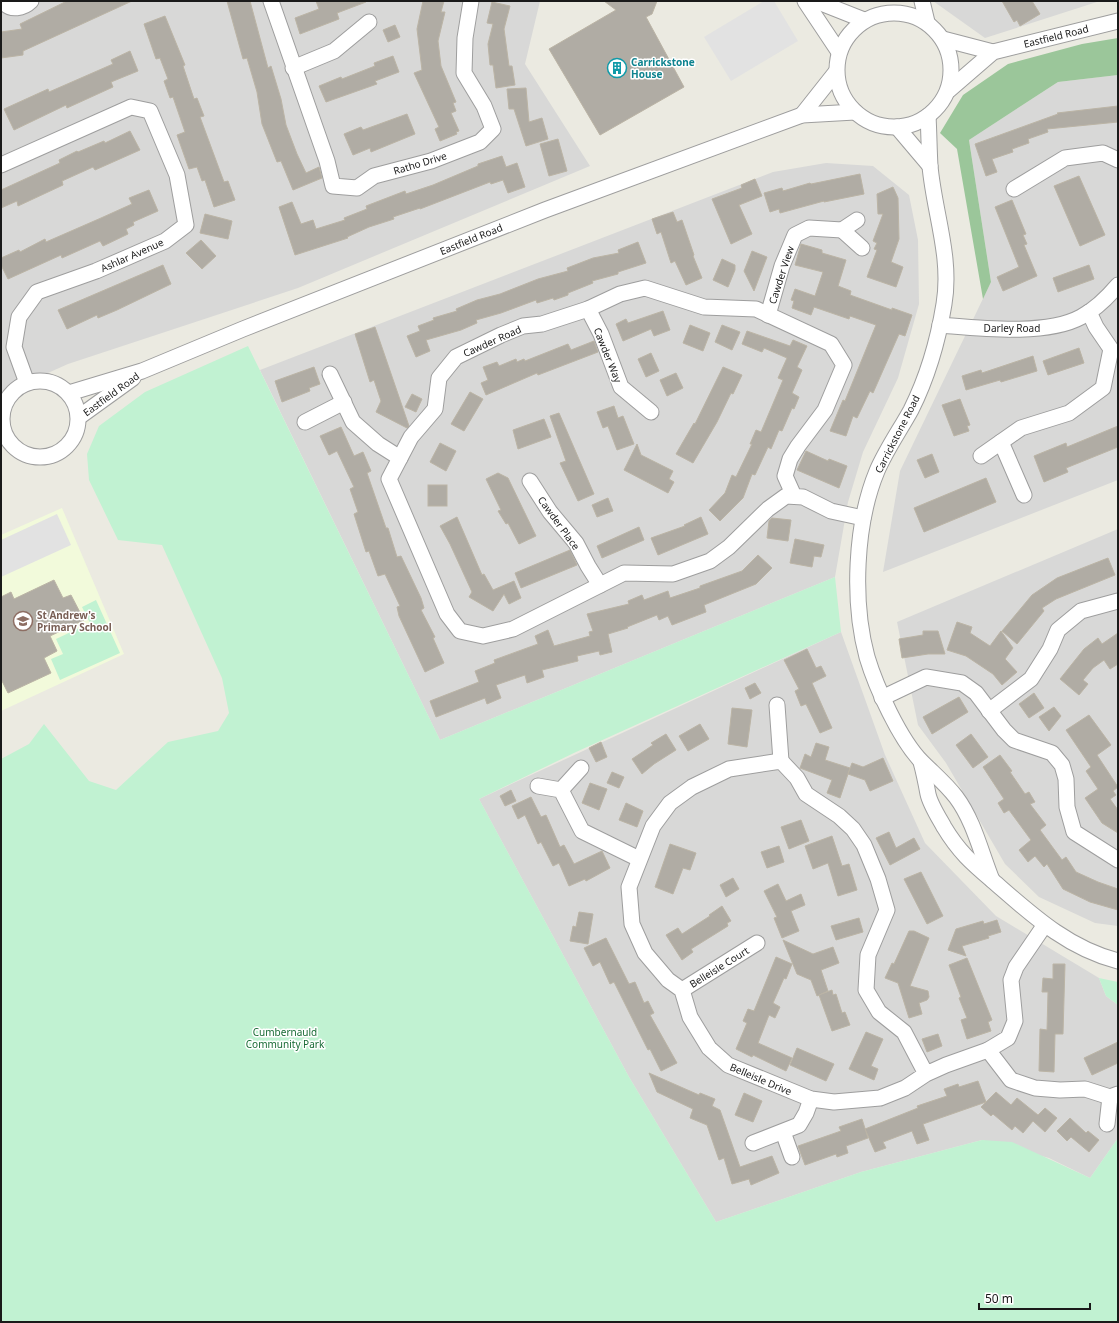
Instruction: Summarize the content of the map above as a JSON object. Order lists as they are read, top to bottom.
{
  "streets": {
    "street": [
      "Eastfield Road",
      "Ratho Drive",
      "Ashlar Avenue",
      "Cawder View",
      "Darley Road",
      "Cawder Road",
      "Cawder Way",
      "Carrickstone Road",
      "Cawder Place",
      "Belleisle Court",
      "Belleisle Drive"
    ]
  },
  "crossings": [
    ["Eastfield Road", "Ashlar Avenue"],
    ["Eastfield Road", "Carrickstone Road"],
    ["Cawder View", "Cawder Road"],
    ["Darley Road", "Carrickstone Road"],
    ["Cawder Road", "Cawder Way"],
    ["Cawder Road", "Cawder Place"],
    ["Carrickstone Road", "Belleisle Drive"],
    ["Belleisle Court", "Belleisle Drive"]
  ],
  "parks": ["Cumbernauld Community Park"],
  "places": {
    "building": ["Carrickstone House"],
    "school or university": ["St Andrew's Primary School"]
  },
  "scale_bar": "50 m"
}
